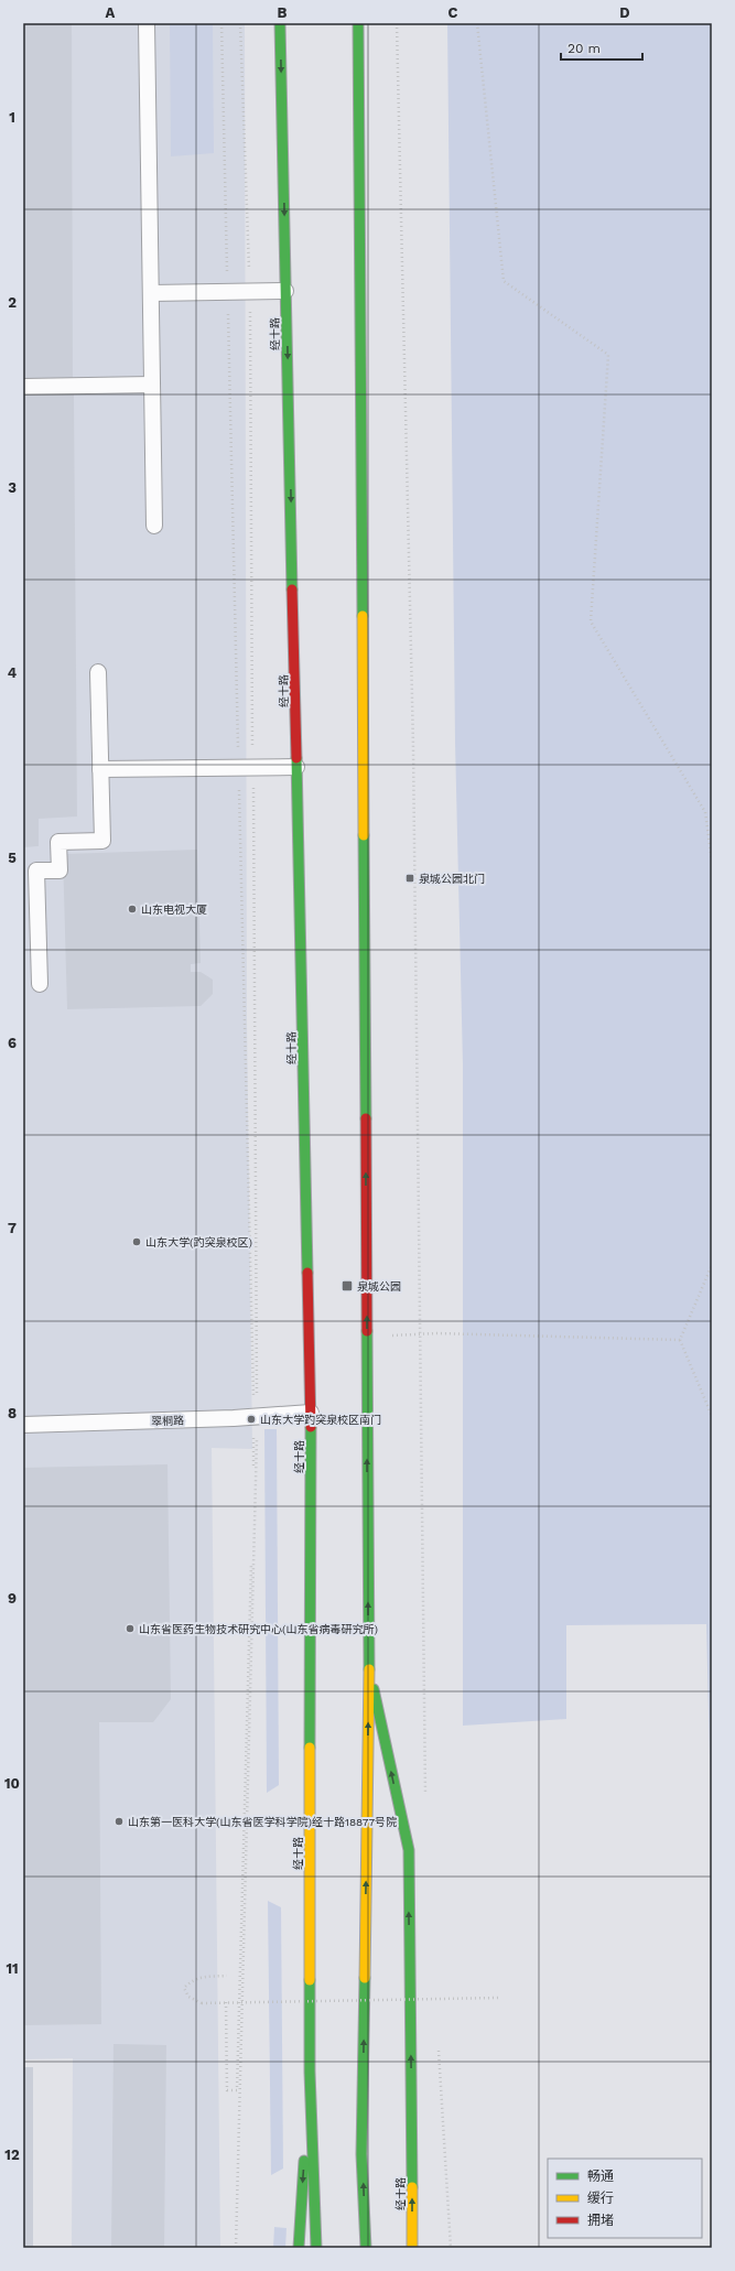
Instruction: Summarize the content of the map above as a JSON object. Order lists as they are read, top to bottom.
{
  "streets": {
    "main road": ["经十路"],
    "lane": ["翠桐路"]
  },
  "crossings": [
    ["经十路", "翠桐路"]
  ],
  "places": {
    "transit": ["泉城公园北门", "泉城公园"],
    "other": [
      "山东电视大厦",
      "山东大学(趵突泉校区)",
      "山东大学趵突泉校区南门",
      "山东省医药生物技术研究中心(山东省病毒研究所)",
      "山东第一医科大学(山东省医学科学院)经十路18877号院"
    ]
  },
  "legend": ["畅通", "缓行", "拥堵"],
  "scale_bar": "20 m",
  "grid": {
    "columns": [
      "A",
      "B",
      "C",
      "D"
    ],
    "rows": [
      "1",
      "2",
      "3",
      "4",
      "5",
      "6",
      "7",
      "8",
      "9",
      "10",
      "11",
      "12"
    ]
  }
}
